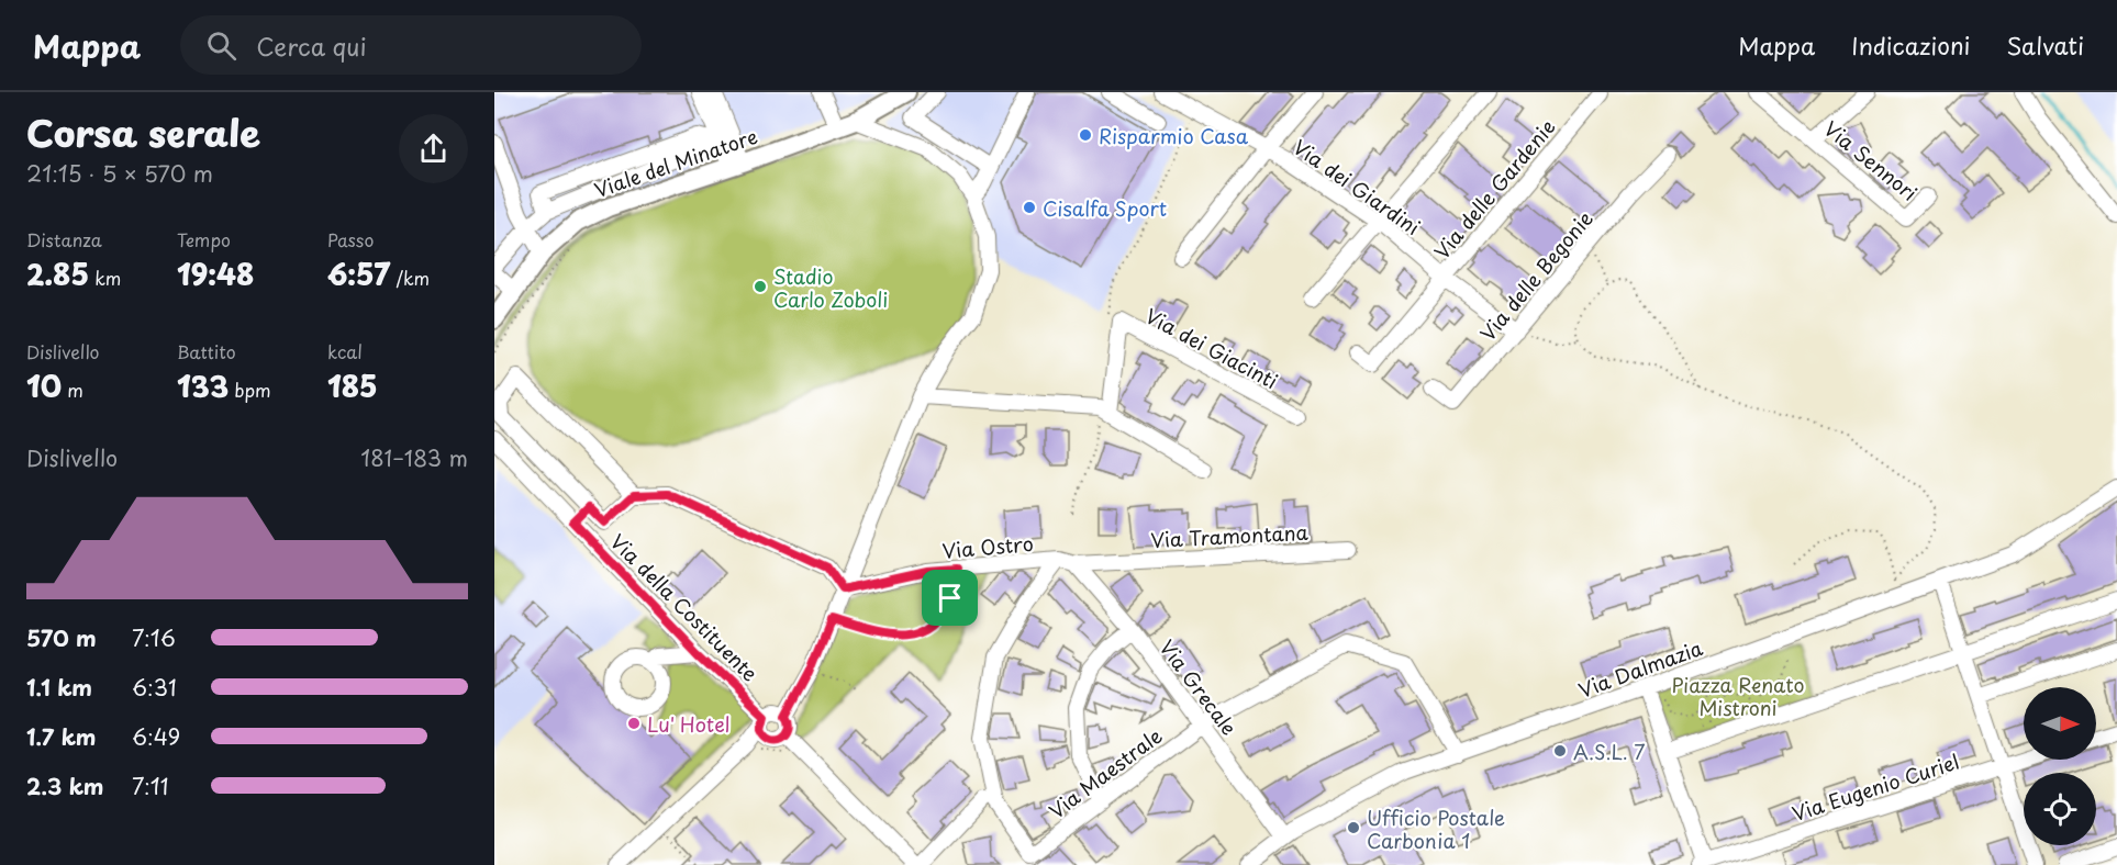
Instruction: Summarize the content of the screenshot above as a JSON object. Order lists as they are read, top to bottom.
{
  "streets": {
    "main road": ["Viale del Minatore"],
    "street": [
      "Via Sennori",
      "Via dei Giardini",
      "Via delle Gardenie",
      "Via delle Begonie",
      "Via dei Giacinti",
      "Via Tramontana",
      "Via Ostro",
      "Via della Costituente",
      "Via Dalmazia",
      "Via Grecale",
      "Via Maestrale",
      "Via Eugenio Curiel"
    ]
  },
  "crossings": [
    ["Via dei Giardini", "Via delle Gardenie"],
    ["Via dei Giardini", "Via delle Begonie"],
    ["Via Tramontana", "Via Ostro"],
    ["Via Tramontana", "Via Grecale"],
    ["Via Ostro", "Via Grecale"],
    ["Via Ostro", "Via Maestrale"],
    ["Via Dalmazia", "Via Grecale"],
    ["Via Dalmazia", "Via Maestrale"],
    ["Via Grecale", "Via Maestrale"]
  ],
  "parks": ["Piazza Renato Mistroni"],
  "places": [
    "Risparmio Casa",
    "Cisalfa Sport",
    "Stadio Carlo Zoboli",
    "Lu' Hotel",
    "A.S.L. 7",
    "Ufficio Postale Carbonia 1"
  ],
  "north": "right",
  "page": {
    "header": "Mappa",
    "search": "Cerca qui",
    "nav": ["Mappa", "Indicazioni", "Salvati"],
    "heading": ["Corsa serale", "21:15 · 5 × 570 m"],
    "stats": [
      ["Distanza", "2.85 km"],
      ["Tempo", "19:48"],
      ["Passo", "6:57 /km"],
      ["Dislivello", "10 m"],
      ["Battito", "133 bpm"],
      ["kcal", "185"]
    ],
    "chart": ["Dislivello", "181–183 m"],
    "list": [
      {
        "name": "570 m",
        "note": "7:16"
      },
      {
        "name": "1.1 km",
        "note": "6:31"
      },
      {
        "name": "1.7 km",
        "note": "6:49"
      },
      {
        "name": "2.3 km",
        "note": "7:11"
      }
    ]
  }
}
